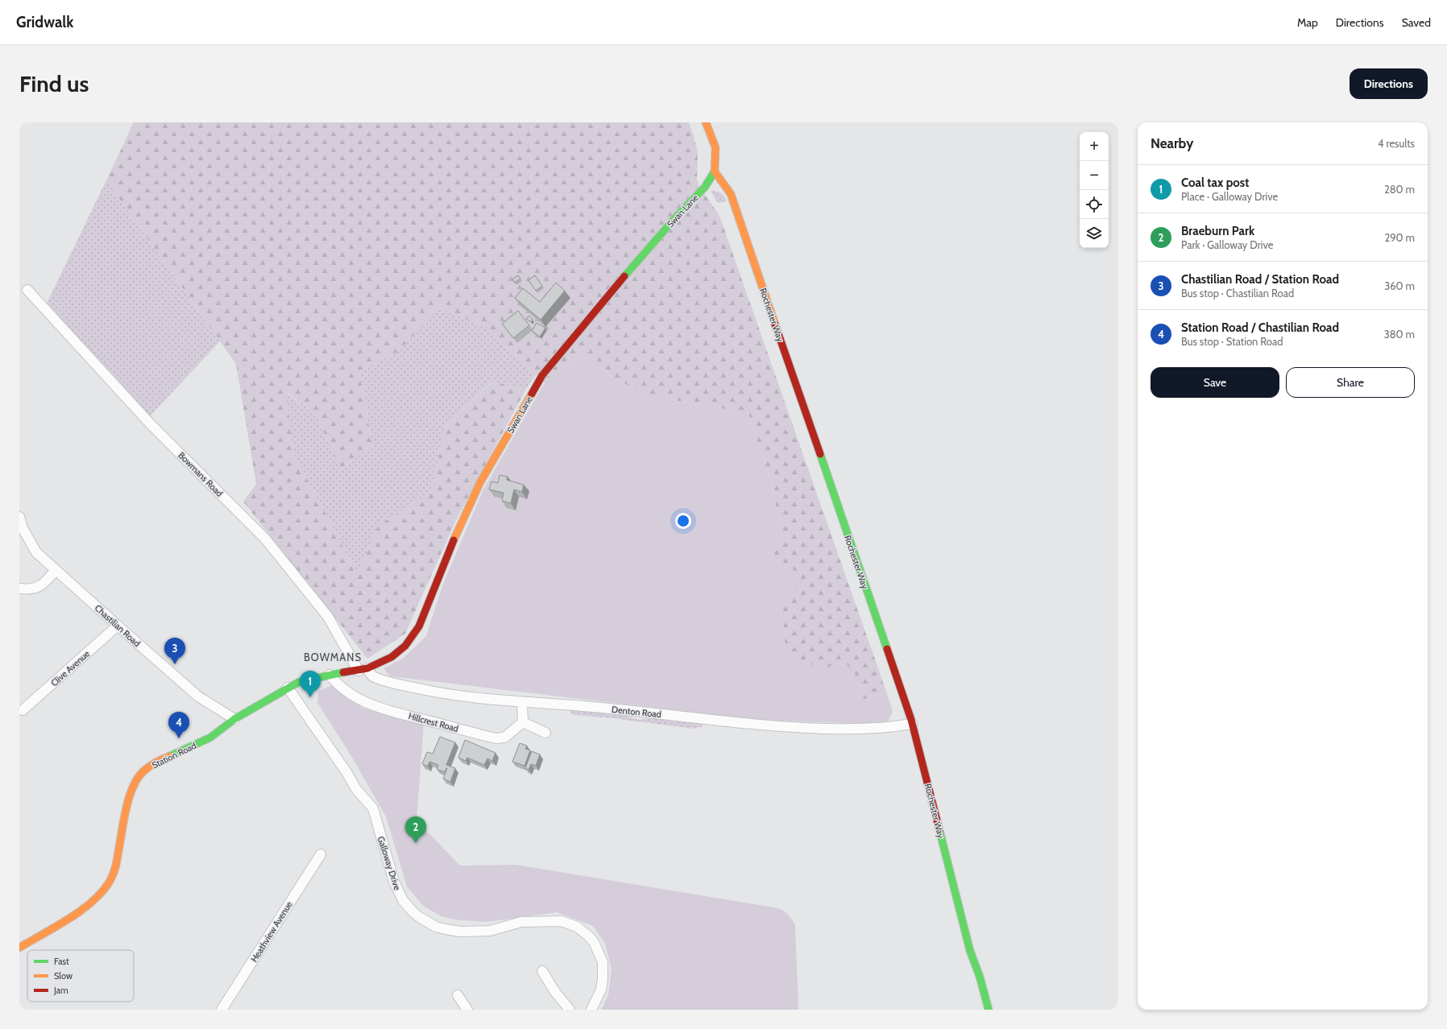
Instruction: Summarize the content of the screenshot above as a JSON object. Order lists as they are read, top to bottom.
{
  "streets": {
    "street": [
      "Swan Lane",
      "Rochester Way",
      "Bowmans Road",
      "Chastilian Road",
      "Clive Avenue",
      "Denton Road",
      "Hillcrest Road",
      "Station Road",
      "Galloway Drive",
      "Heathview Avenue"
    ]
  },
  "crossings": [
    ["Swan Lane", "Rochester Way"],
    ["Swan Lane", "Bowmans Road"],
    ["Swan Lane", "Denton Road"],
    ["Swan Lane", "Station Road"],
    ["Rochester Way", "Denton Road"],
    ["Bowmans Road", "Denton Road"],
    ["Bowmans Road", "Station Road"],
    ["Chastilian Road", "Clive Avenue"],
    ["Chastilian Road", "Station Road"],
    ["Denton Road", "Station Road"],
    ["Hillcrest Road", "Station Road"],
    ["Station Road", "Galloway Drive"]
  ],
  "districts": ["BOWMANS"],
  "legend": ["Fast", "Slow", "Jam"],
  "page": {
    "header": "Gridwalk",
    "nav": ["Map", "Directions", "Saved"],
    "buttons": [
      "Directions",
      ["Save", "Share"]
    ],
    "title": "Find us",
    "heading": ["Nearby", "4 results"],
    "map_buttons": ["+", "−"],
    "list": [
      {
        "mark": "1",
        "name": "Coal tax post",
        "note": "Place · Galloway Drive",
        "value": "280 m"
      },
      {
        "mark": "2",
        "name": "Braeburn Park",
        "note": "Park · Galloway Drive",
        "value": "290 m"
      },
      {
        "mark": "3",
        "name": "Chastilian Road / Station Road",
        "note": "Bus stop · Chastilian Road",
        "value": "360 m"
      },
      {
        "mark": "4",
        "name": "Station Road / Chastilian Road",
        "note": "Bus stop · Station Road",
        "value": "380 m"
      }
    ],
    "pins": [
      "3",
      "1",
      "4",
      "2"
    ]
  }
}
